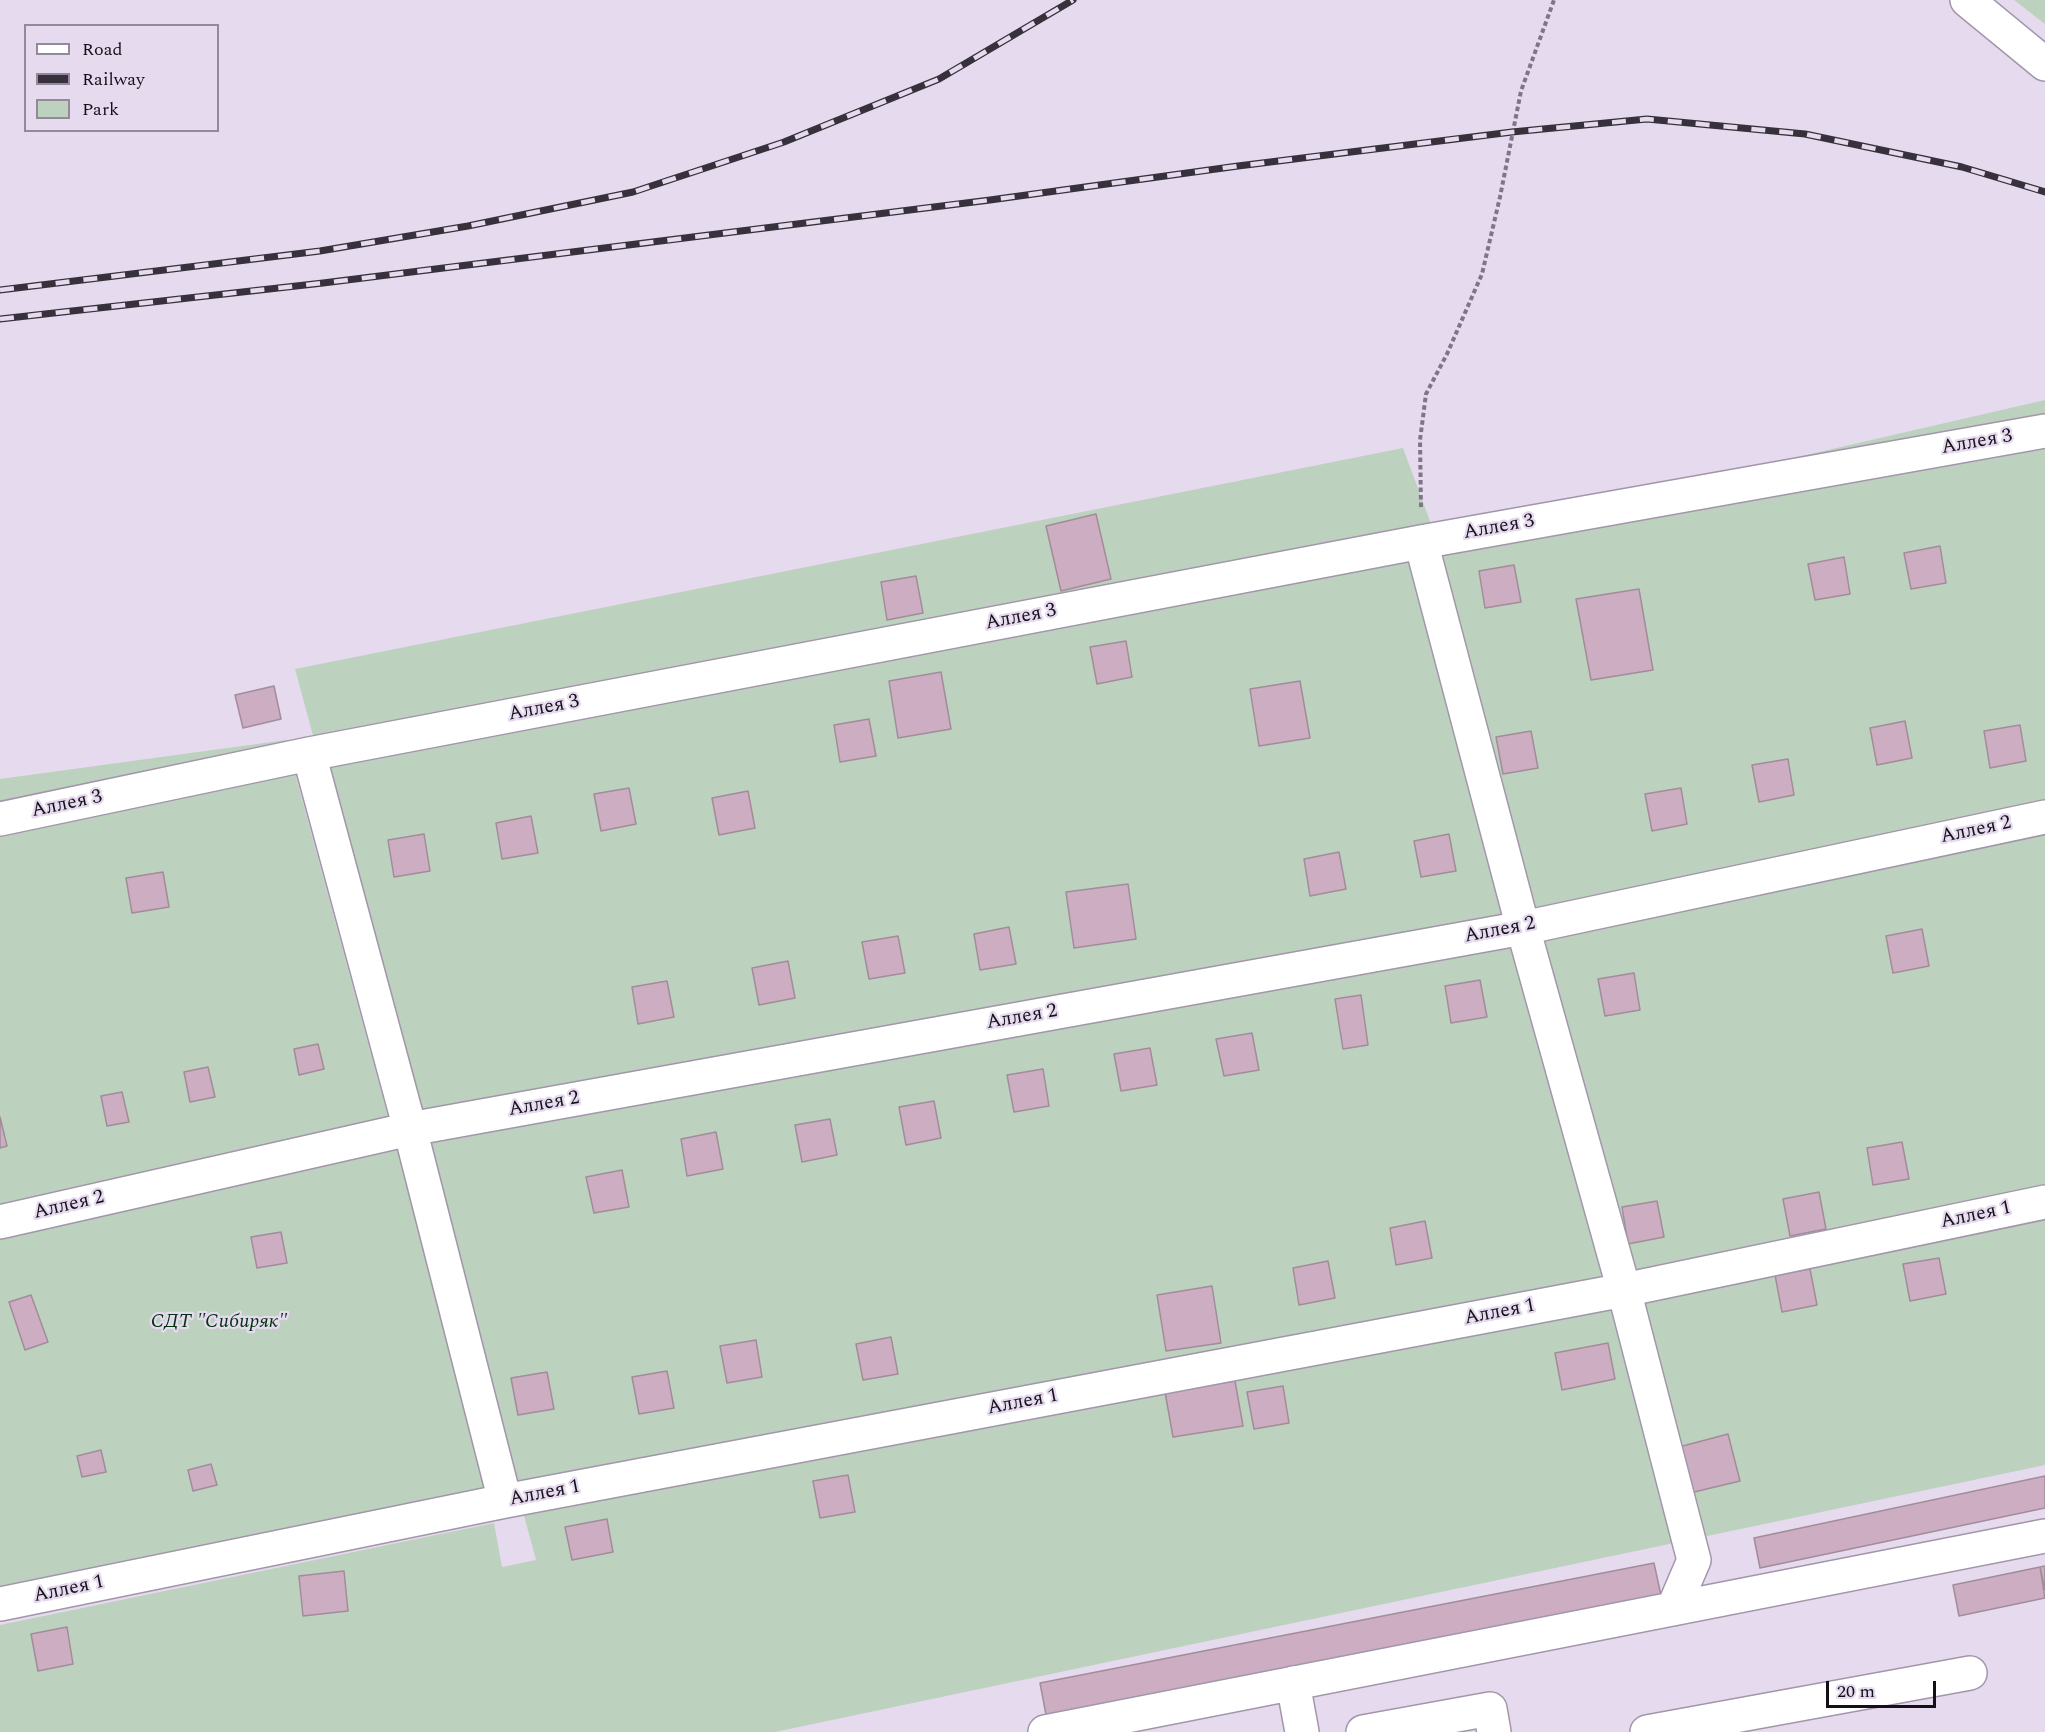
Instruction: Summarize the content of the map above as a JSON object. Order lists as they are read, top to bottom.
{
  "streets": {
    "street": ["Аллея 3", "Аллея 2", "Аллея 1"]
  },
  "parks": ["СДТ \"Сибиряк\""],
  "legend": ["Road", "Railway", "Park"],
  "scale_bar": "20 m"
}
